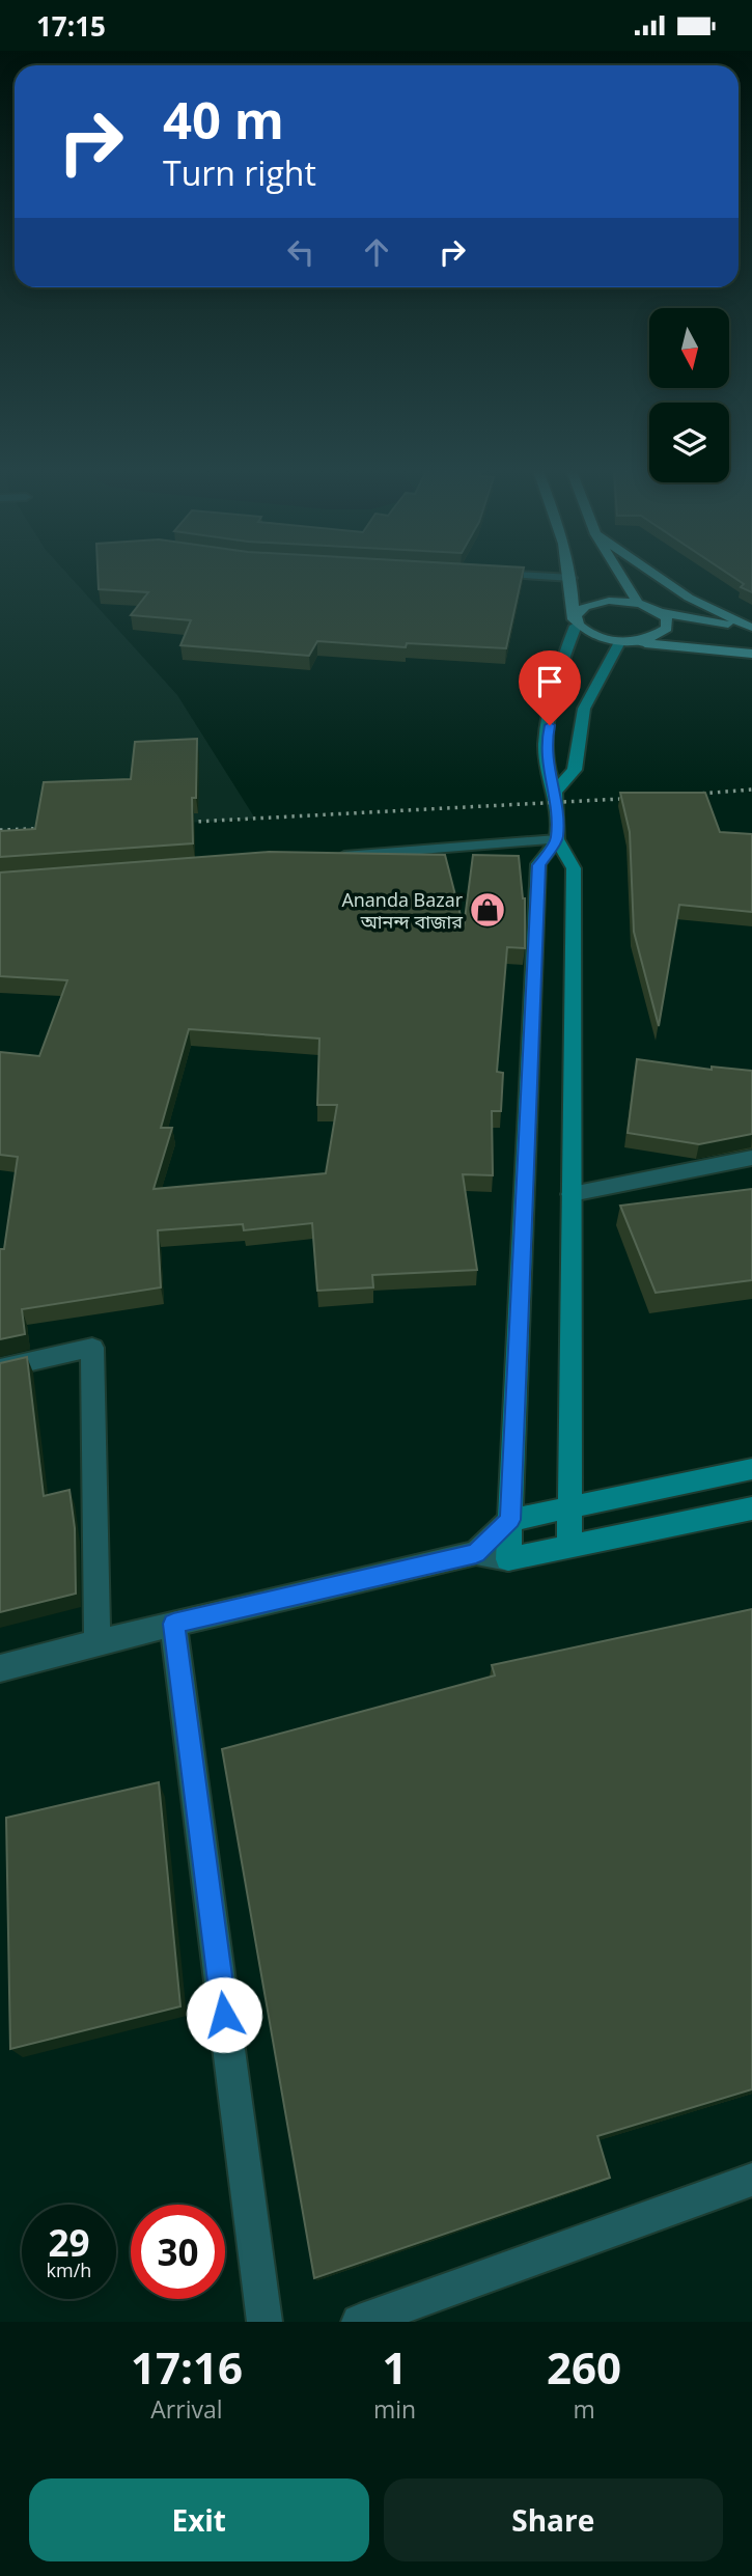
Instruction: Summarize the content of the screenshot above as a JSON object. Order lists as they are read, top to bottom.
{
  "places": {
    "shop": ["Ananda Bazar আনন্দ বাজার"]
  },
  "north": "bottom",
  "page": {
    "status": "17:15",
    "turn": ["40 m", "Turn right"],
    "speed": "29 km/h",
    "limit": "30",
    "eta": [
      "17:16",
      "Arrival",
      "1",
      "min",
      "260",
      "m"
    ],
    "buttons": ["Exit", "Share"]
  }
}
